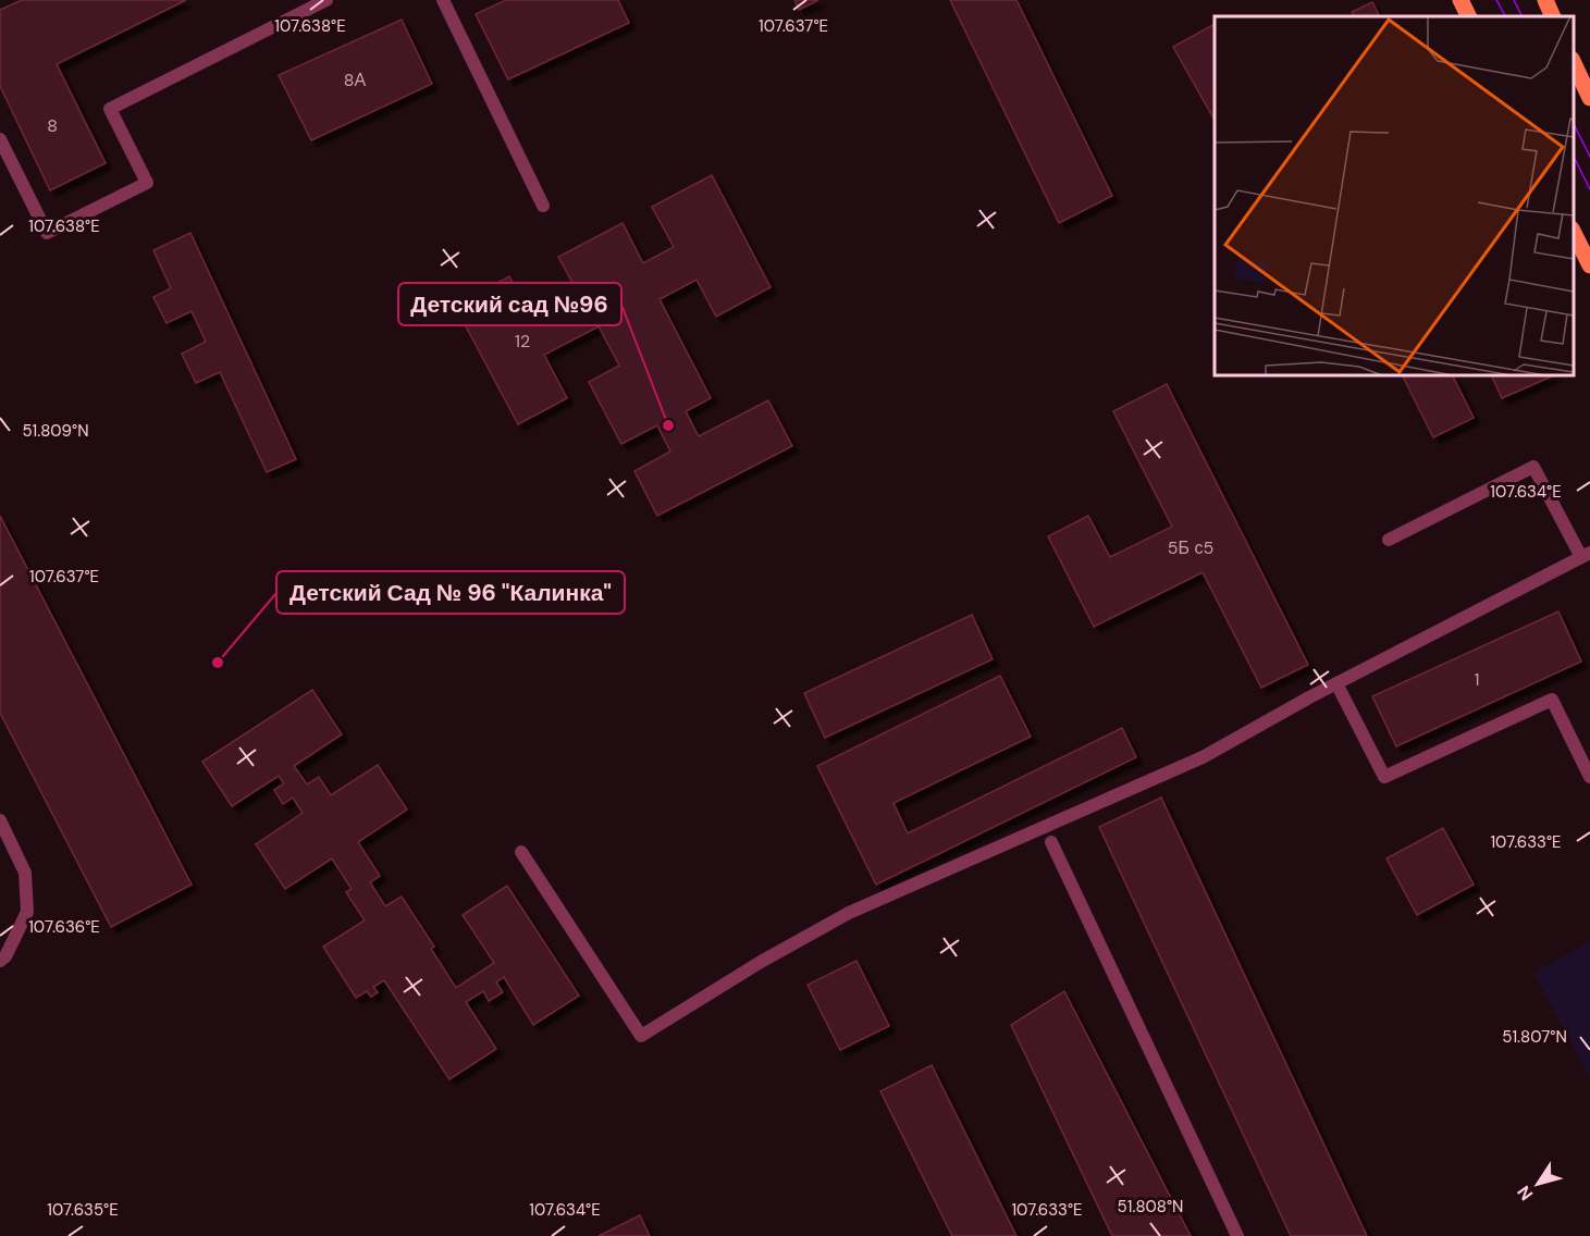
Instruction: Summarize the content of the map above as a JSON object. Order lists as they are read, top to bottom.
{
  "places": ["Детский сад №96", "Детский Сад № 96 \"Калинка\""],
  "house_numbers": [
    "8А",
    "8",
    "12",
    "5Б с5",
    "1"
  ],
  "north": "bottom left",
  "coordinates": [
    "107.638°E",
    "107.637°E",
    "51.809°N",
    "107.634°E",
    "107.633°E",
    "107.636°E",
    "51.807°N",
    "51.808°N",
    "107.635°E"
  ]
}
